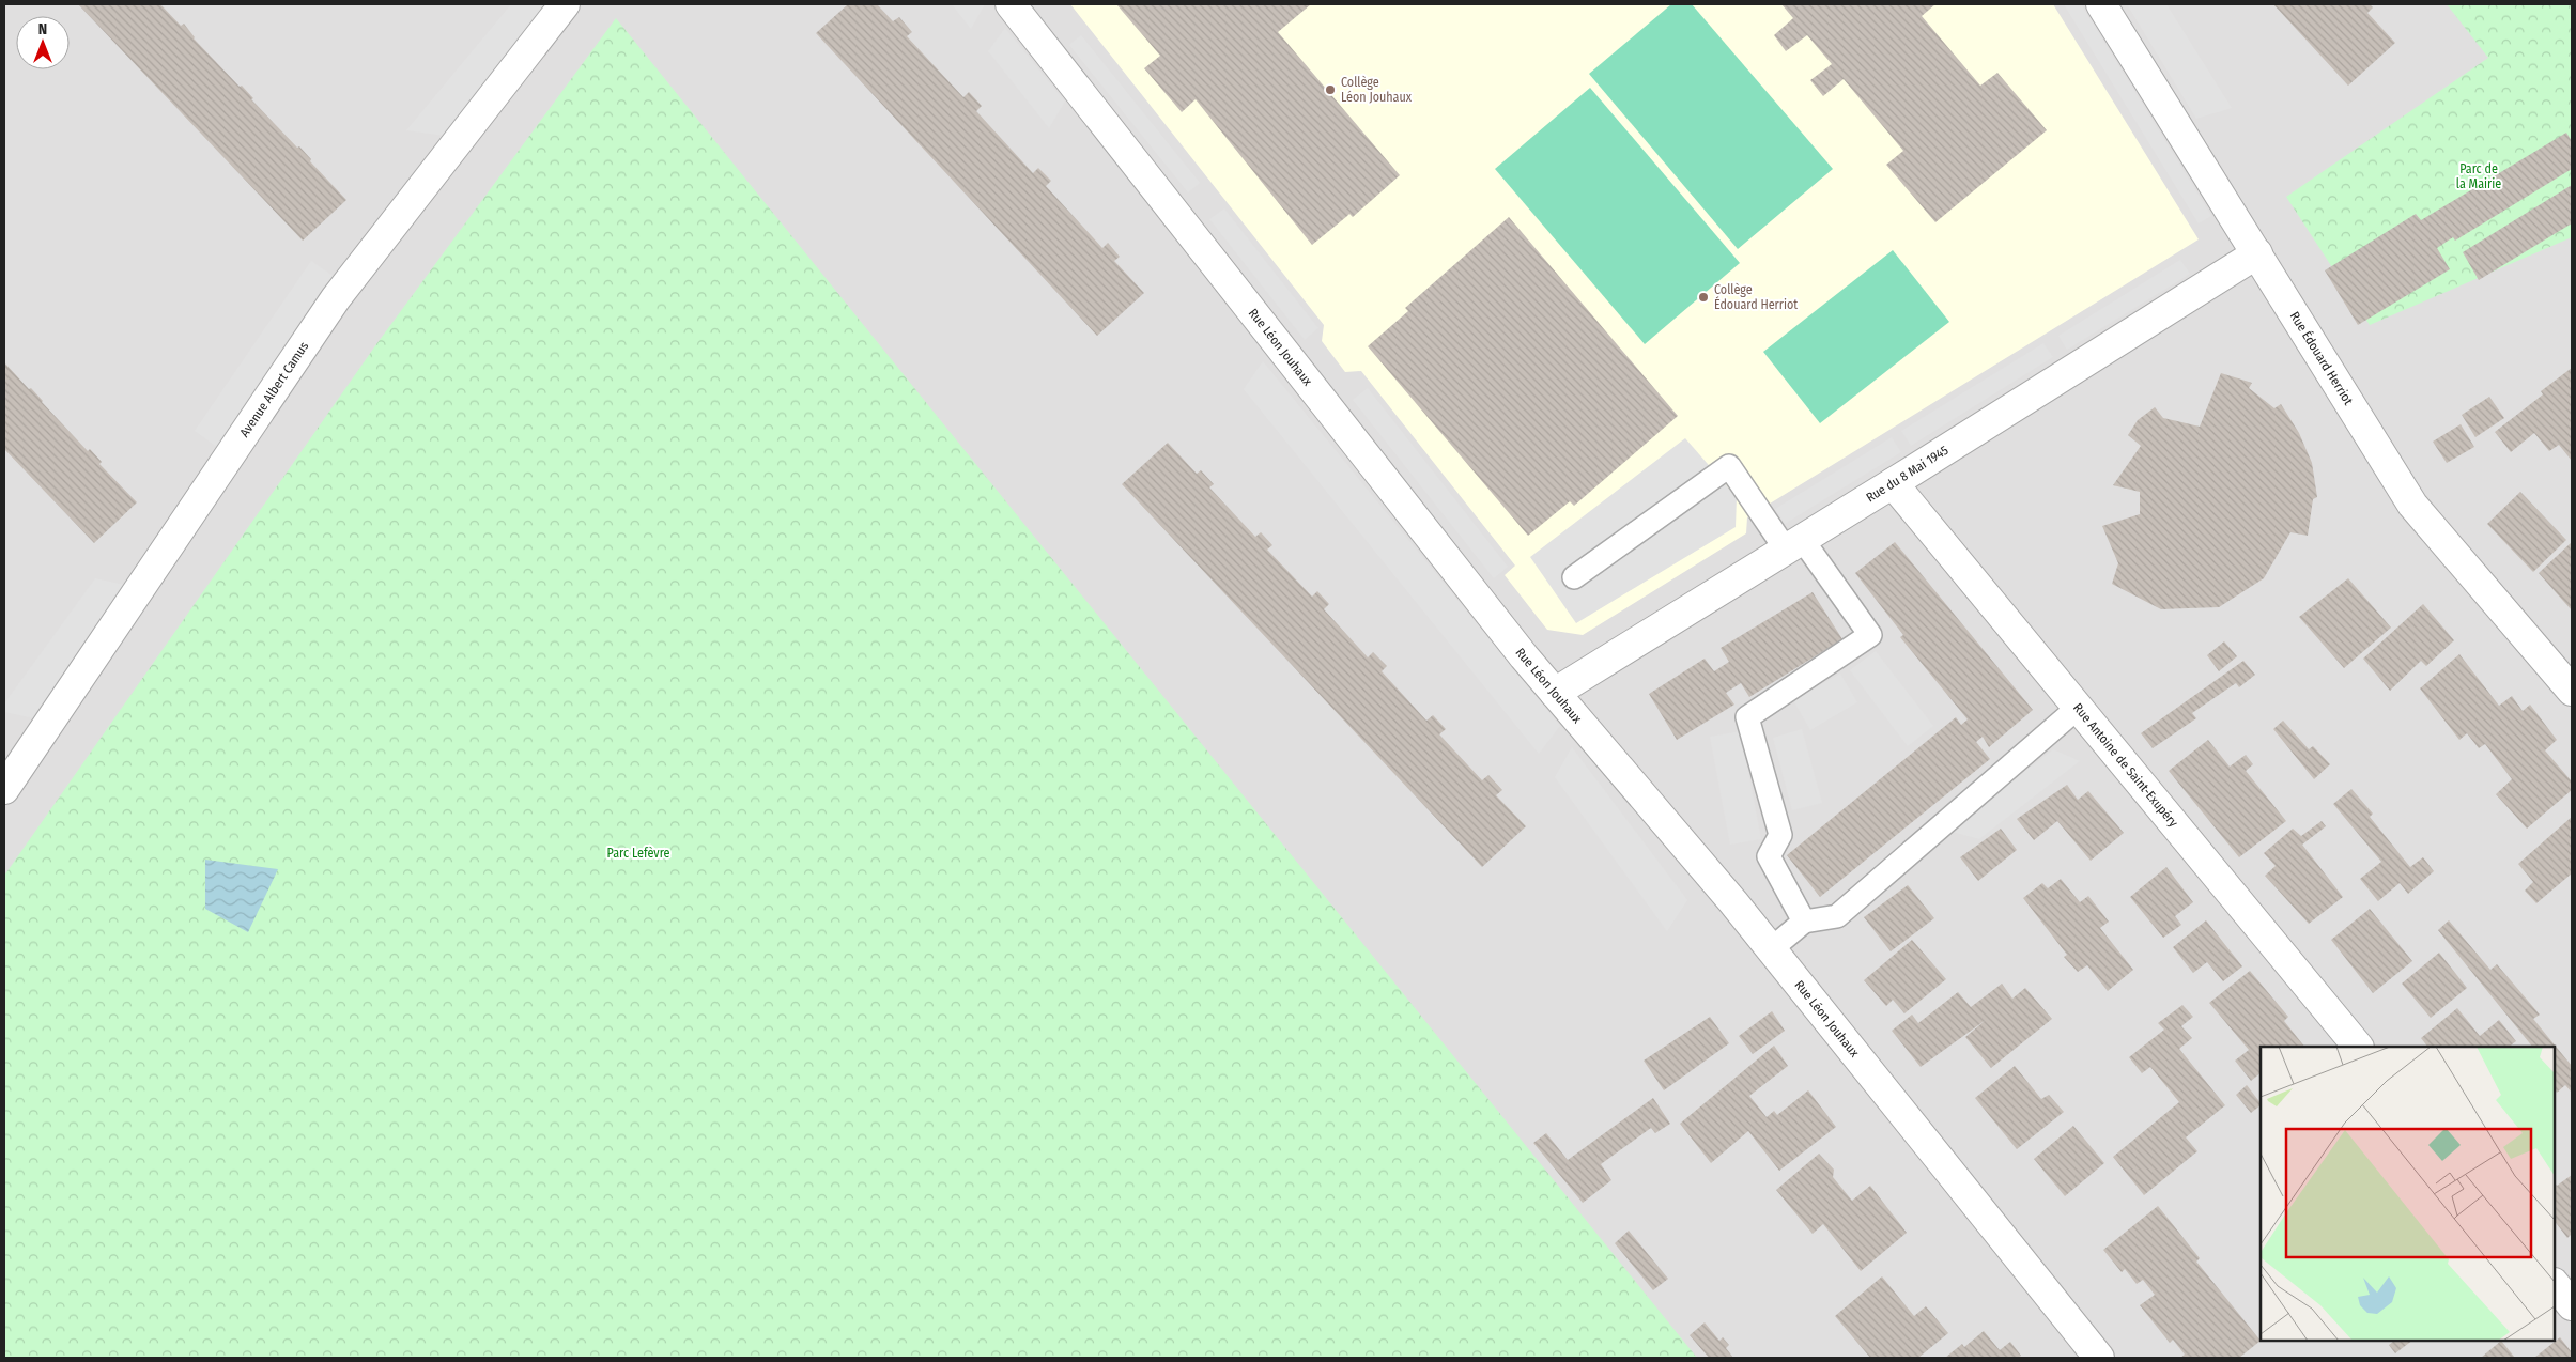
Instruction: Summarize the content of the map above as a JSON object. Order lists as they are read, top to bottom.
{
  "streets": {
    "street": [
      "Rue Léon Jouhaux",
      "Rue Édouard Herriot",
      "Avenue Albert Camus",
      "Rue du 8 Mai 1945",
      "Rue Antoine de Saint-Exupéry"
    ]
  },
  "crossings": [
    ["Rue Léon Jouhaux", "Rue du 8 Mai 1945"],
    ["Rue Édouard Herriot", "Rue du 8 Mai 1945"],
    ["Rue du 8 Mai 1945", "Rue Antoine de Saint-Exupéry"]
  ],
  "parks": ["Parc de la Mairie", "Parc Lefèvre"],
  "places": ["Collège Léon Jouhaux", "Collège Édouard Herriot"],
  "north": "top"
}
